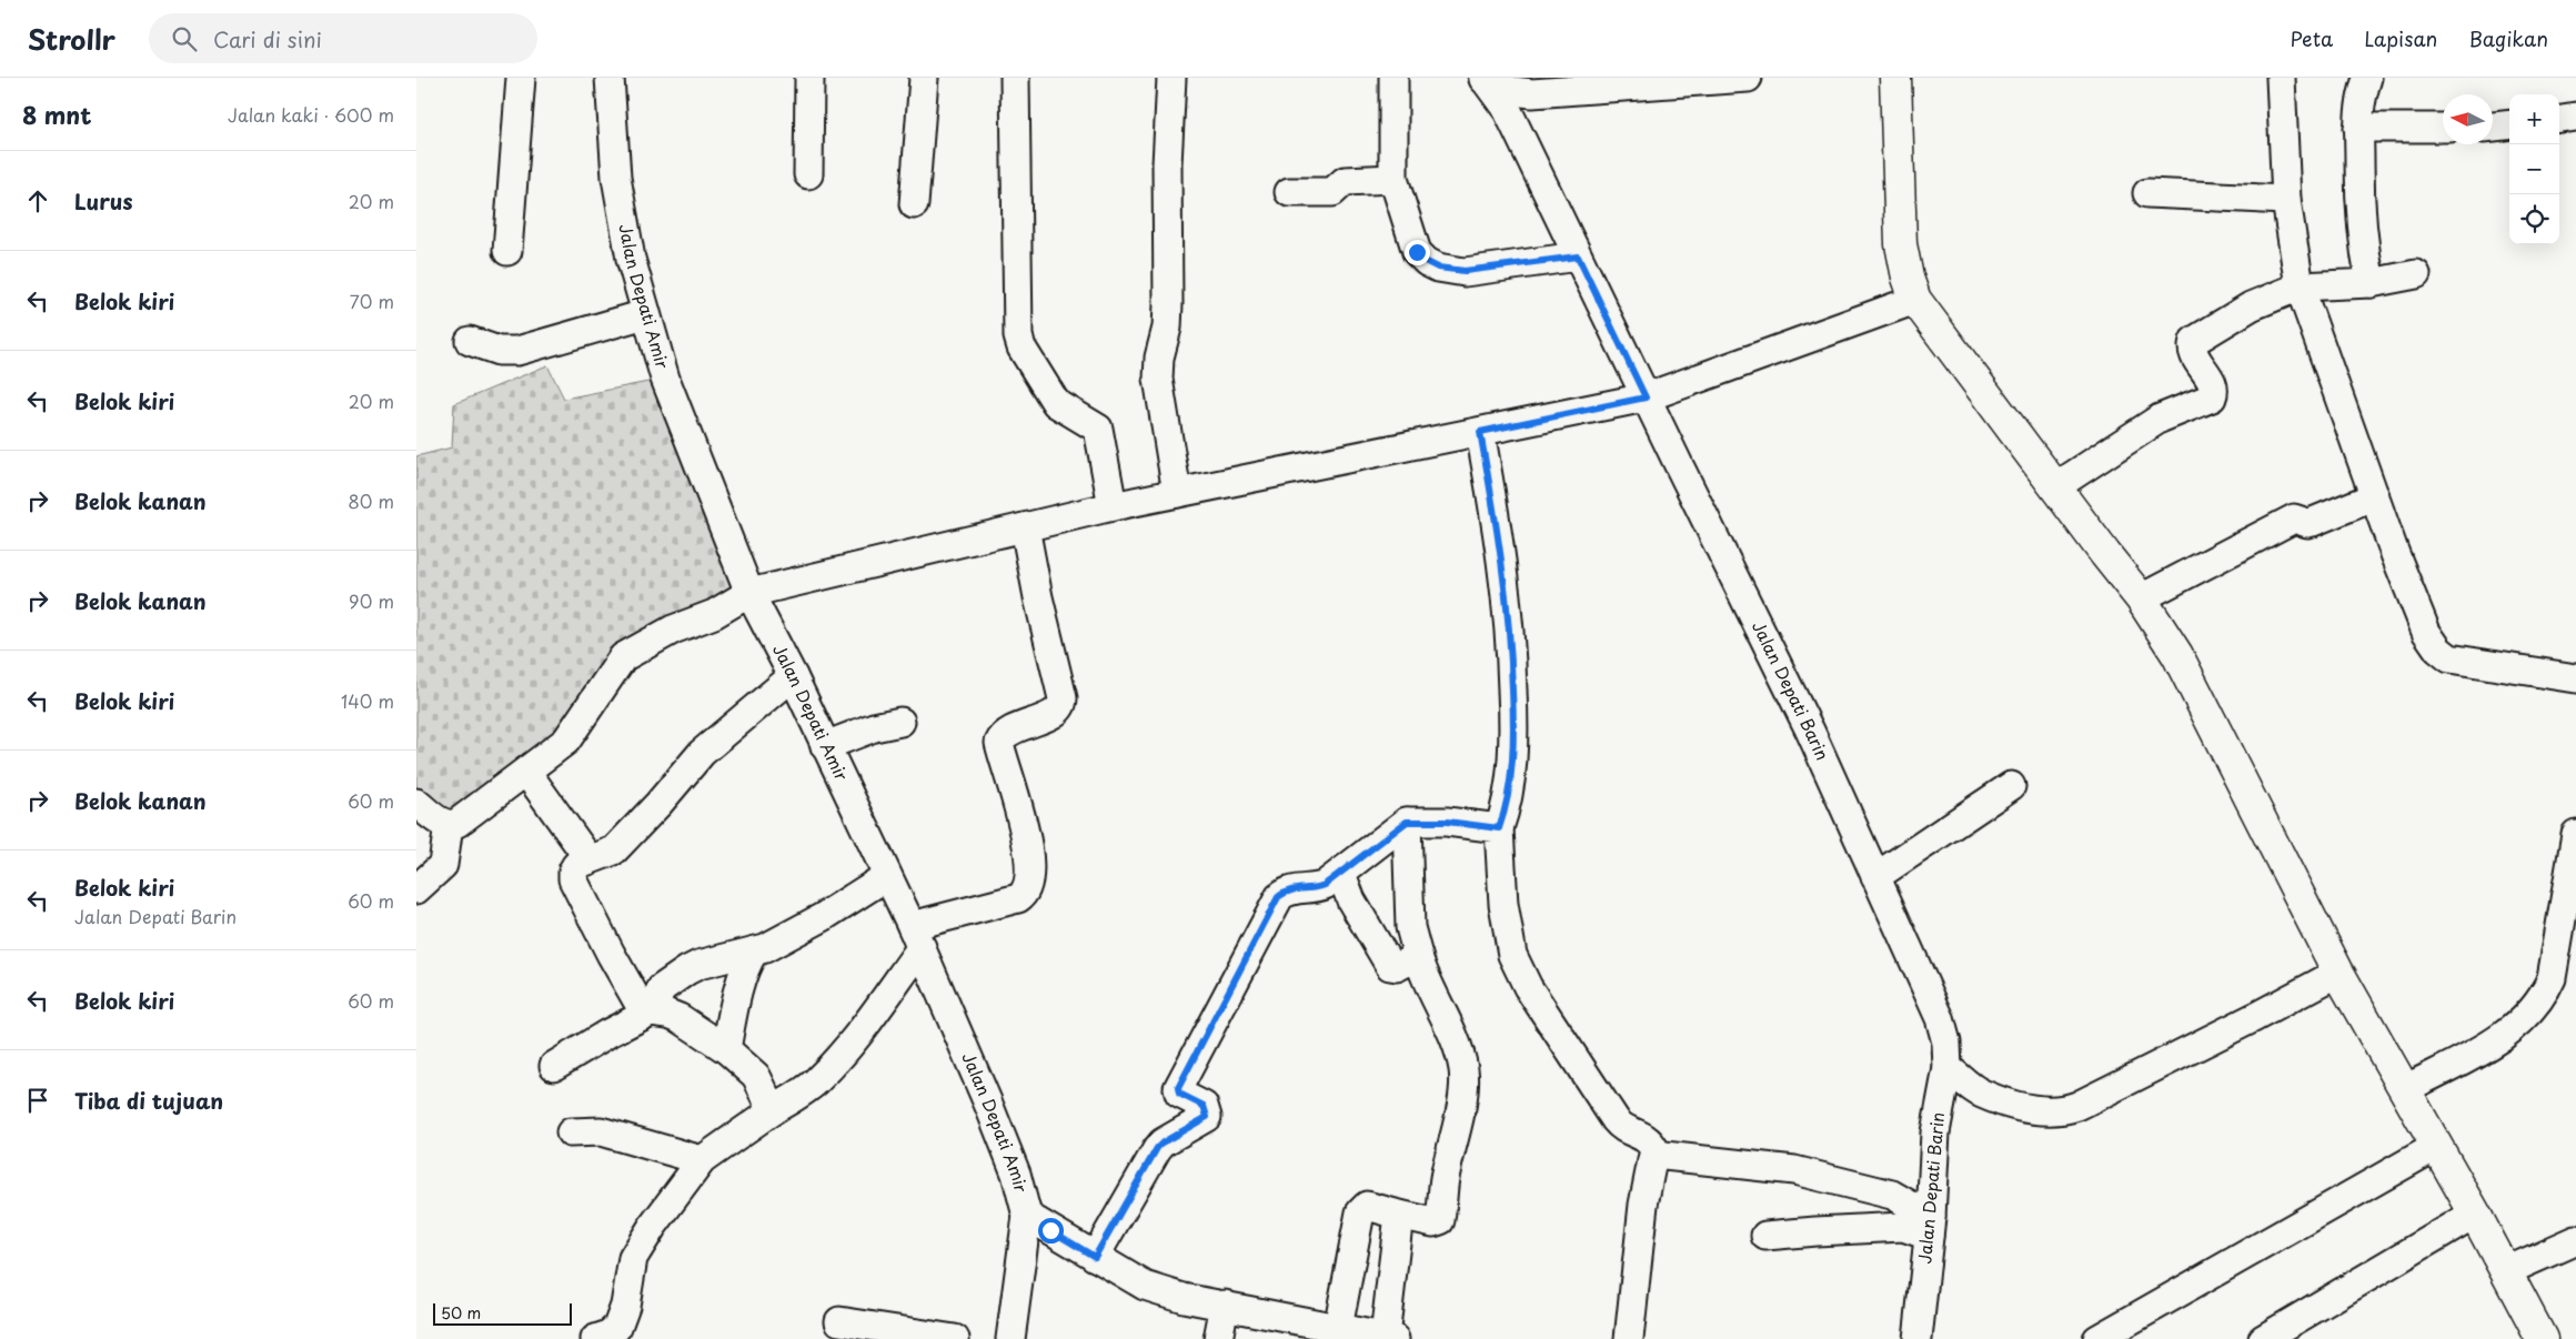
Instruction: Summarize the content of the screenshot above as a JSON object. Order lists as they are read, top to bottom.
{
  "streets": {
    "street": ["Jalan Depati Amir", "Jalan Depati Barin"]
  },
  "scale_bar": "50 m",
  "north": "left",
  "page": {
    "header": "Strollr",
    "search": "Cari di sini",
    "nav": ["Peta", "Lapisan", "Bagikan"],
    "heading": ["8 mnt", "Jalan kaki · 600 m"],
    "map_buttons": ["+", "−"],
    "list": [
      ["Lurus", "20 m"],
      ["Belok kiri", "70 m"],
      ["Belok kiri", "20 m"],
      ["Belok kanan", "80 m"],
      ["Belok kanan", "90 m"],
      ["Belok kiri", "140 m"],
      ["Belok kanan", "60 m"],
      ["Belok kiri", "Jalan Depati Barin", "60 m"],
      ["Belok kiri", "60 m"],
      "Tiba di tujuan"
    ],
    "scale": "50 m"
  }
}
